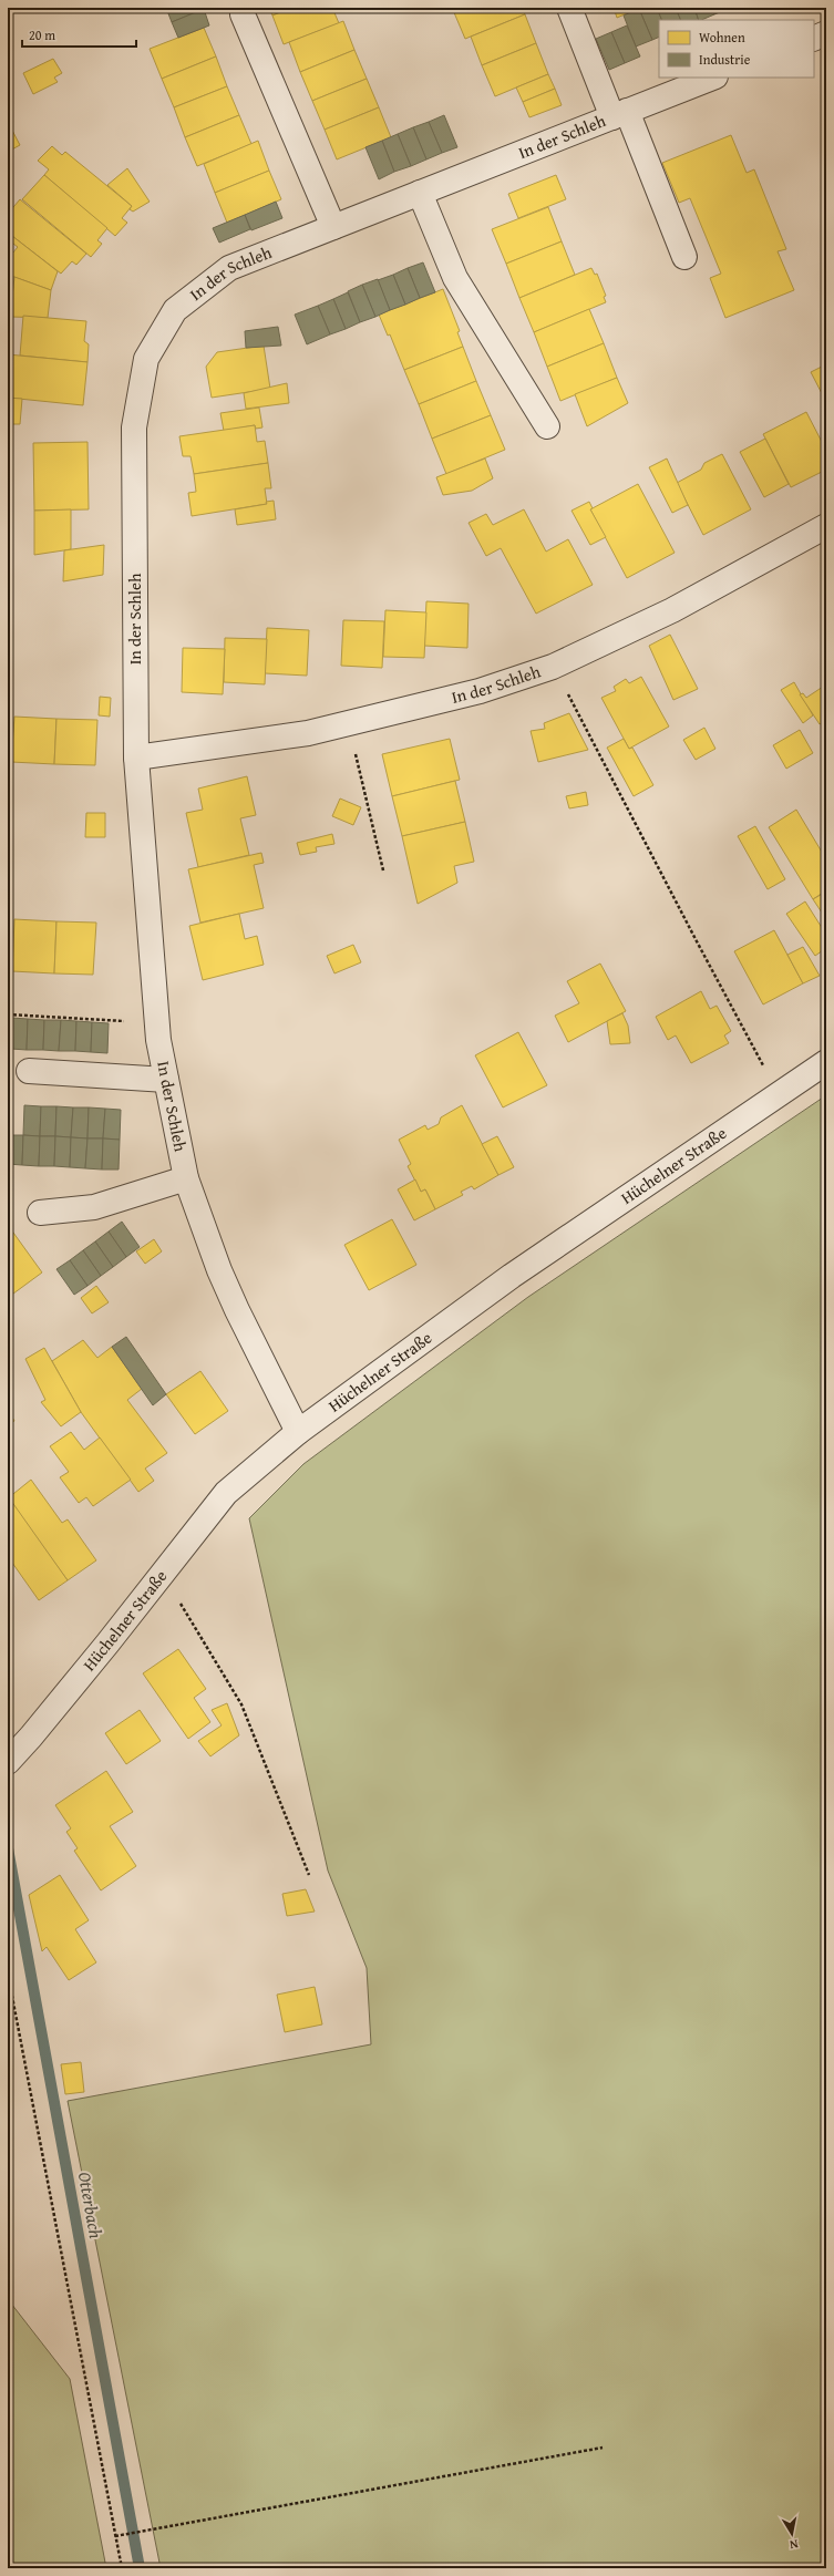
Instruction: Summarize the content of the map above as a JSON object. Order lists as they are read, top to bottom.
{
  "streets": {
    "street": ["In der Schleh", "Hüchelner Straße"]
  },
  "crossings": [
    ["In der Schleh", "Hüchelner Straße"]
  ],
  "water": ["Otterbach"],
  "legend": ["Wohnen", "Industrie"],
  "scale_bar": "20 m",
  "north": "bottom"
}
